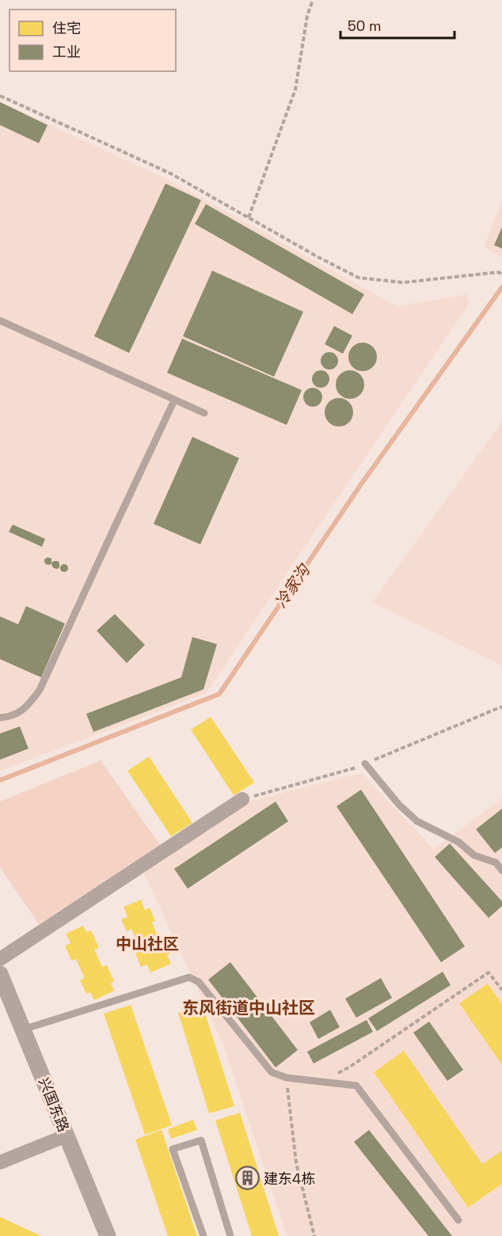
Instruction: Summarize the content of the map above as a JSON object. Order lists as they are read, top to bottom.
{
  "streets": {
    "street": ["兴国东路"]
  },
  "districts": ["中山社区", "东风街道中山社区"],
  "water": ["冷家沟"],
  "places": {
    "building": ["建东4栋"]
  },
  "legend": ["住宅", "工业"],
  "scale_bar": "50 m"
}
